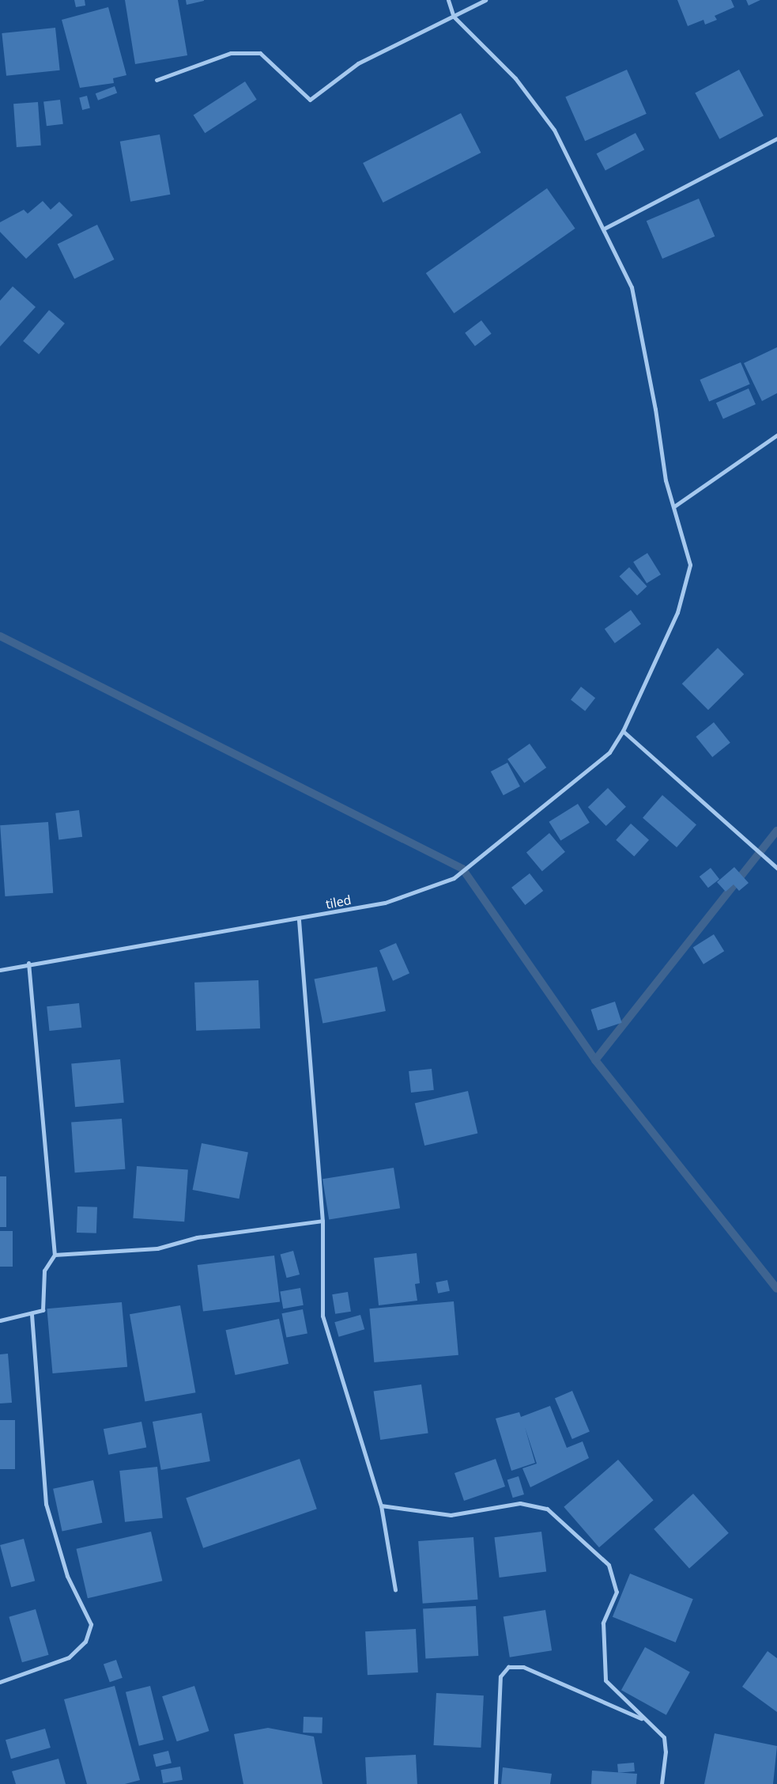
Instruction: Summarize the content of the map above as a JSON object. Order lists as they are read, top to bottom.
{
  "streets": {
    "street": ["tiled"]
  }
}
